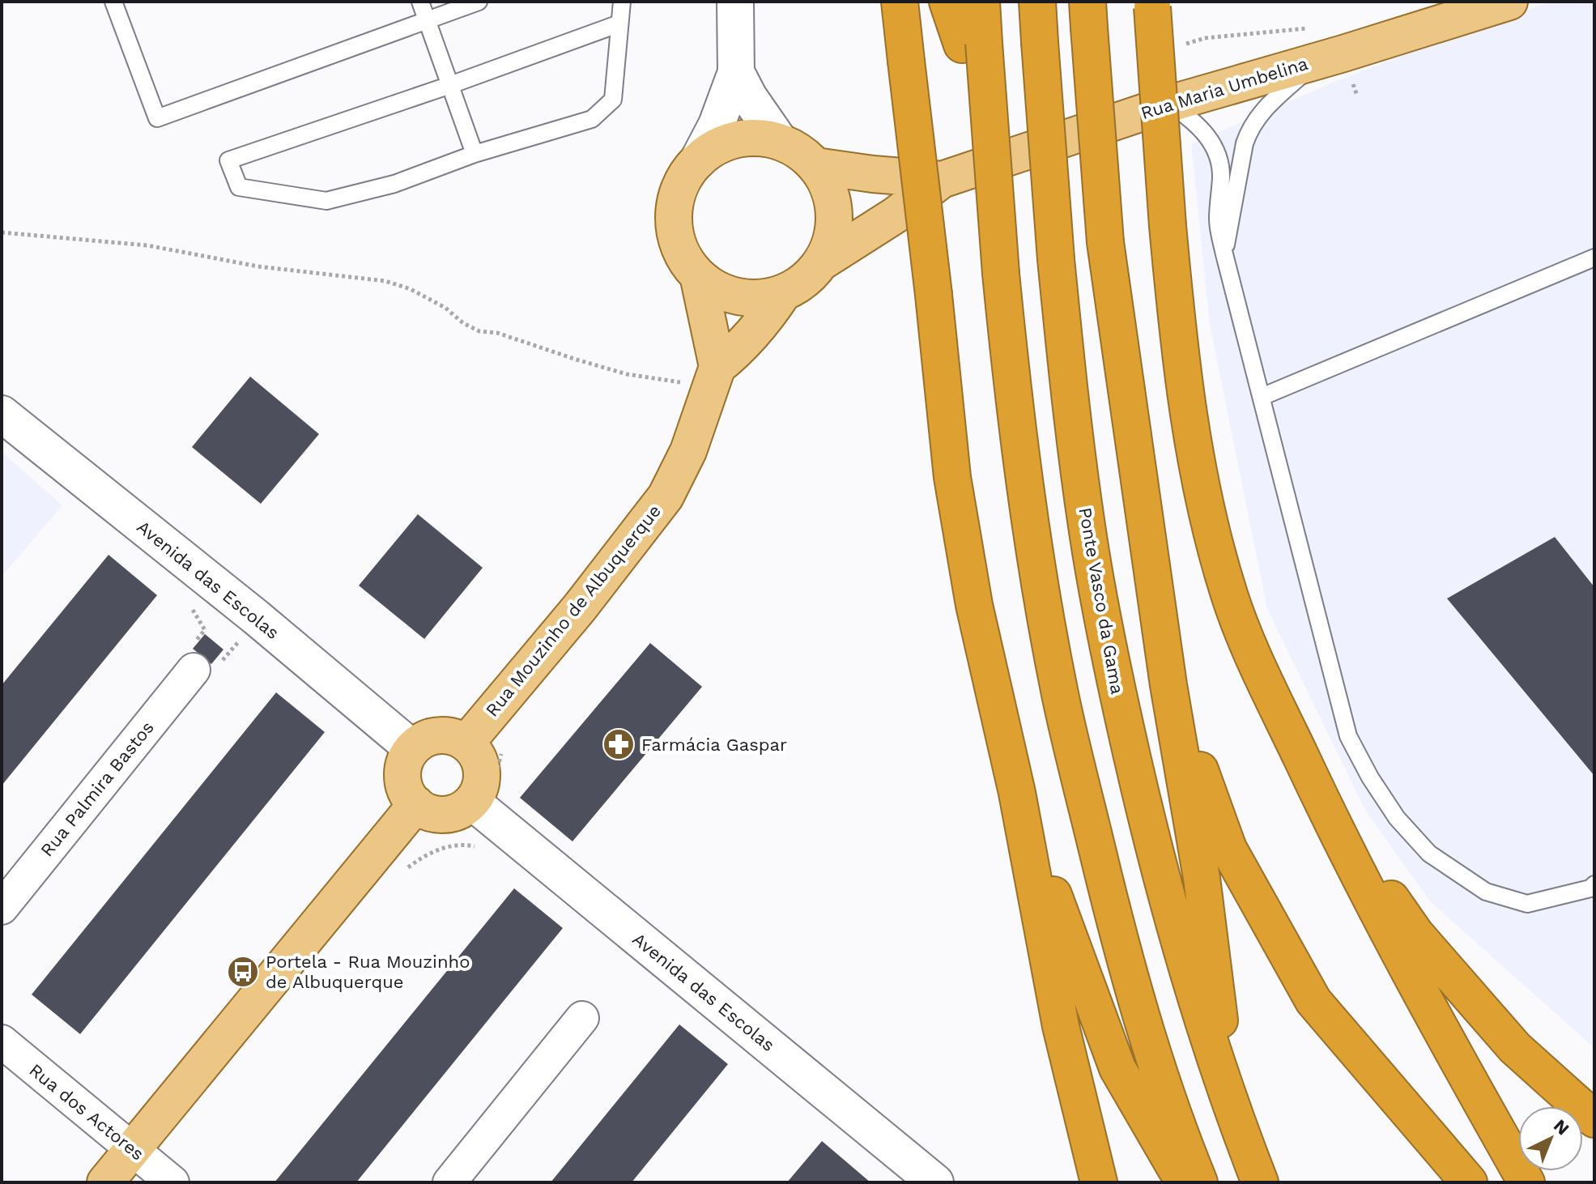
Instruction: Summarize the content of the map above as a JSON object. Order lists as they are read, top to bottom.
{
  "streets": {
    "highway": ["Ponte Vasco da Gama"],
    "main road": ["Rua Maria Umbelina", "Rua Mouzinho de Albuquerque"],
    "street": ["Avenida das Escolas", "Rua Palmira Bastos", "Rua dos Actores"]
  },
  "crossings": [
    ["Avenida das Escolas", "Rua Mouzinho de Albuquerque"]
  ],
  "places": {
    "pharmacy": ["Farmácia Gaspar"],
    "bus stop": ["Portela - Rua Mouzinho de Albuquerque"]
  },
  "north": "top right"
}
